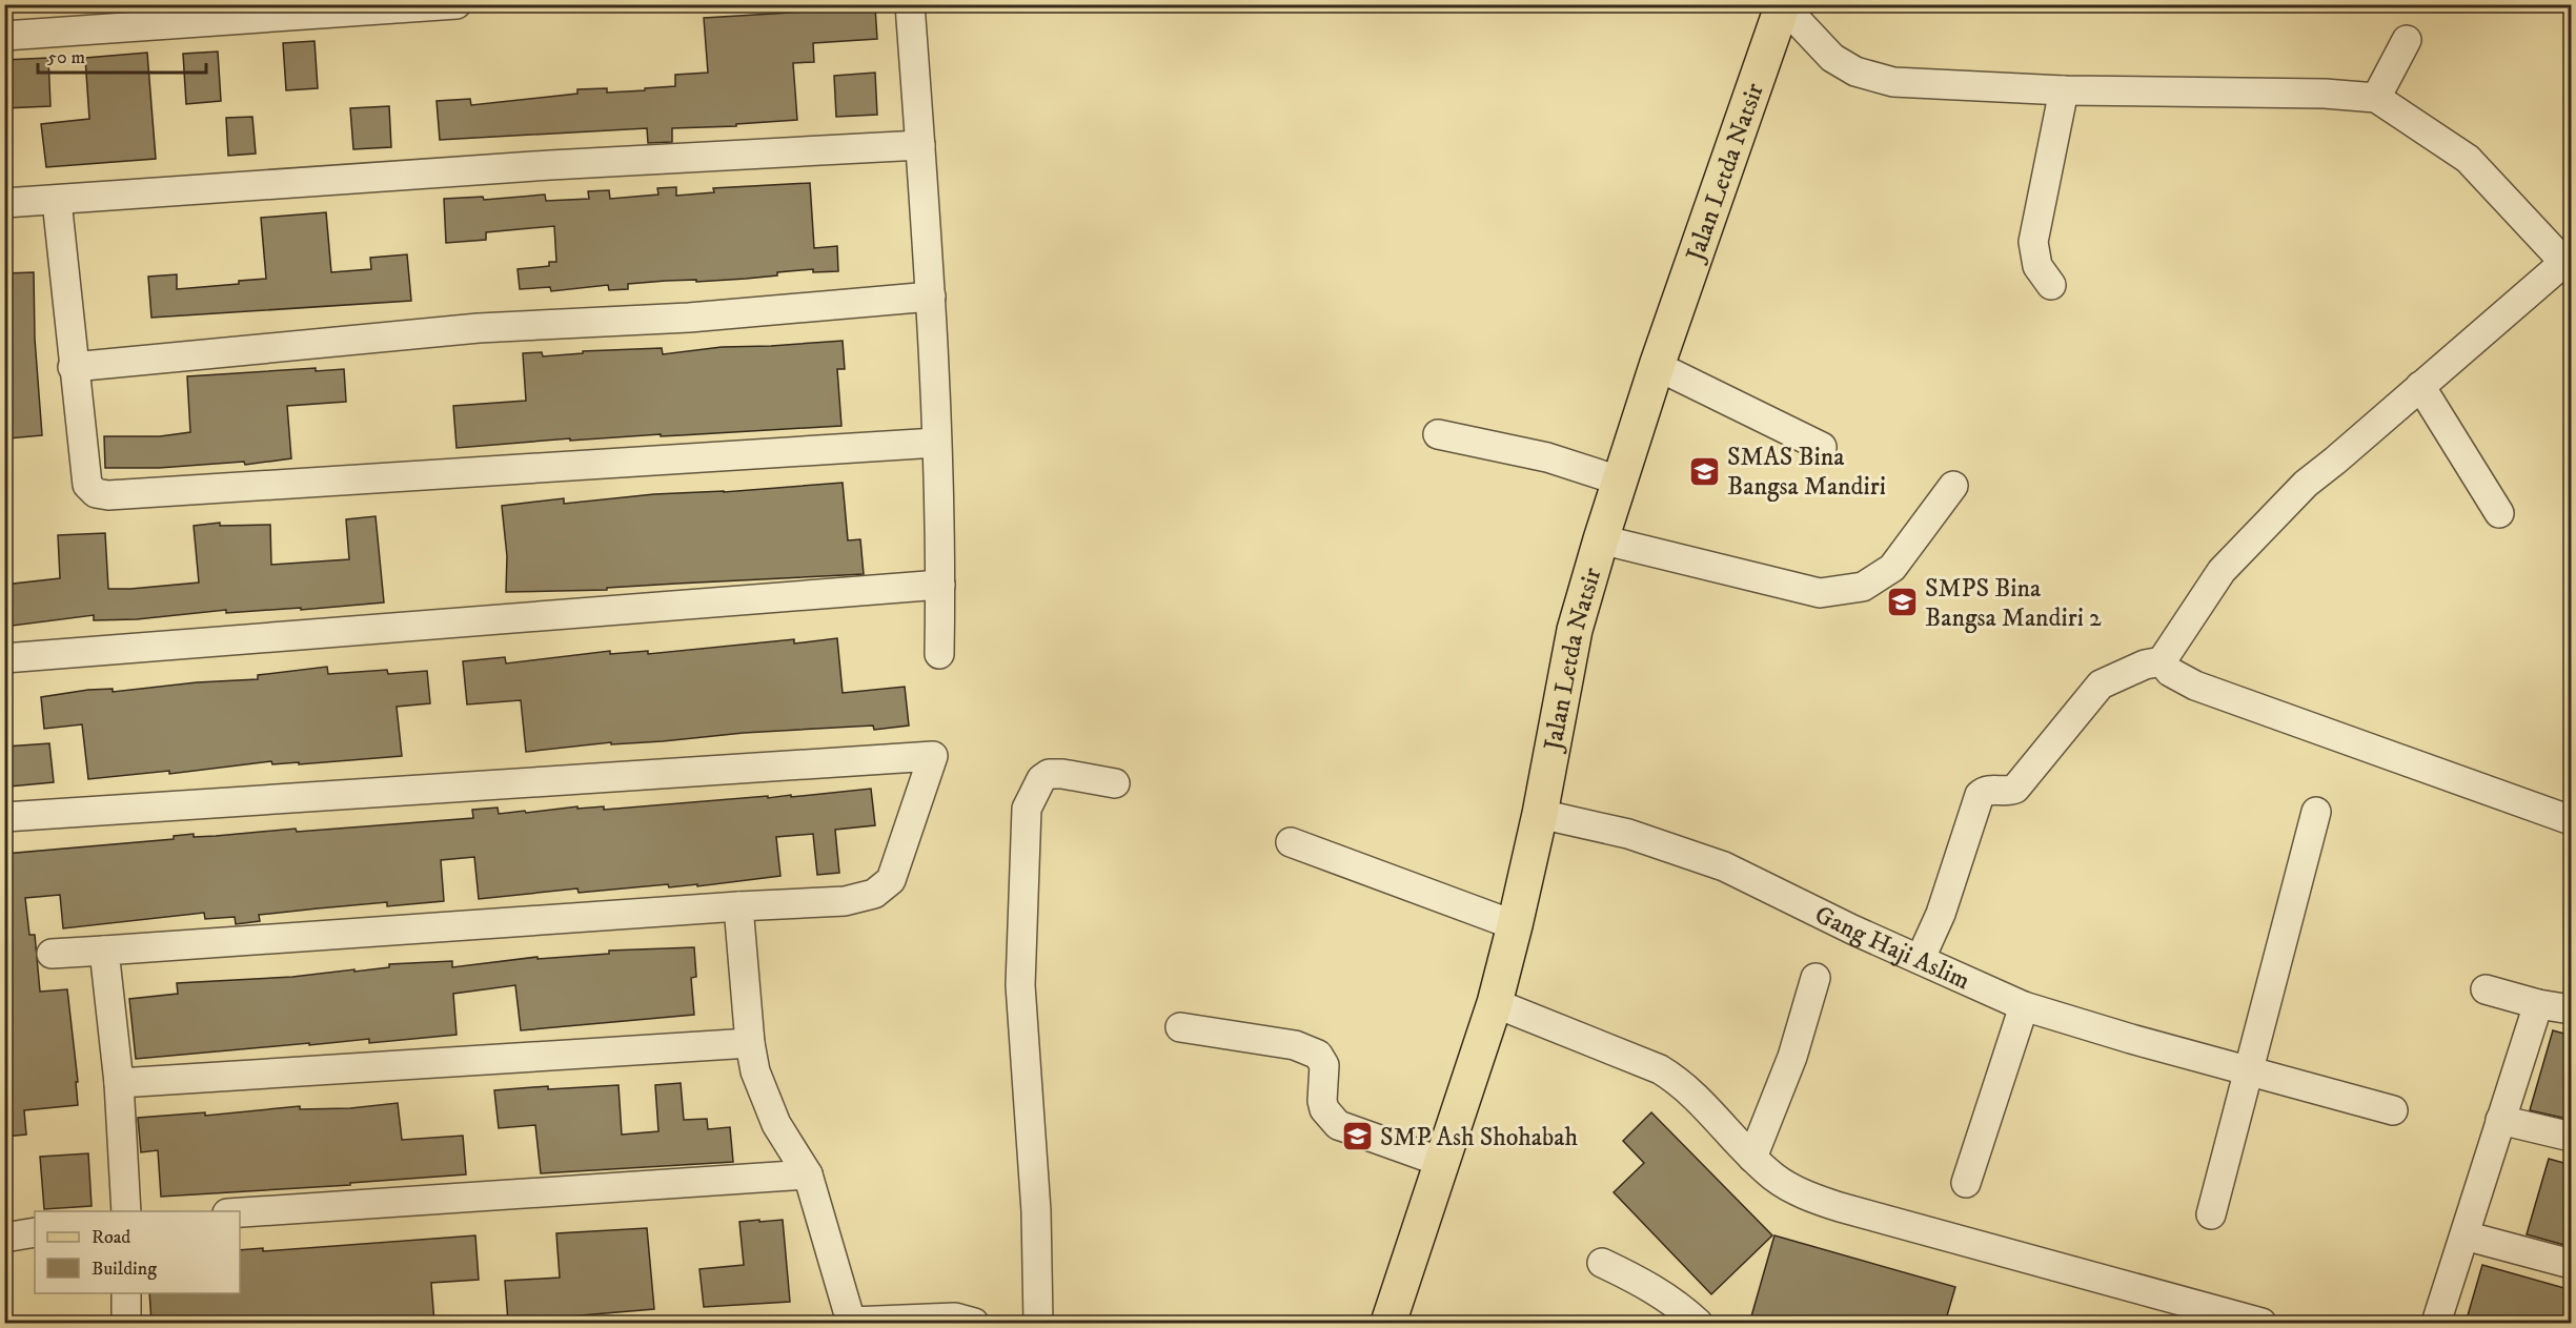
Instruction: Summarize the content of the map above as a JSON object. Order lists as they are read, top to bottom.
{
  "streets": {
    "main road": ["Jalan Letda Natsir"],
    "street": ["Gang Haji Aslim"]
  },
  "crossings": [
    ["Jalan Letda Natsir", "Gang Haji Aslim"]
  ],
  "places": {
    "school or university": ["SMAS Bina Bangsa Mandiri", "SMPS Bina Bangsa Mandiri 2", "SMP Ash Shohabah"]
  },
  "legend": ["Road", "Building"],
  "scale_bar": "50 m"
}
